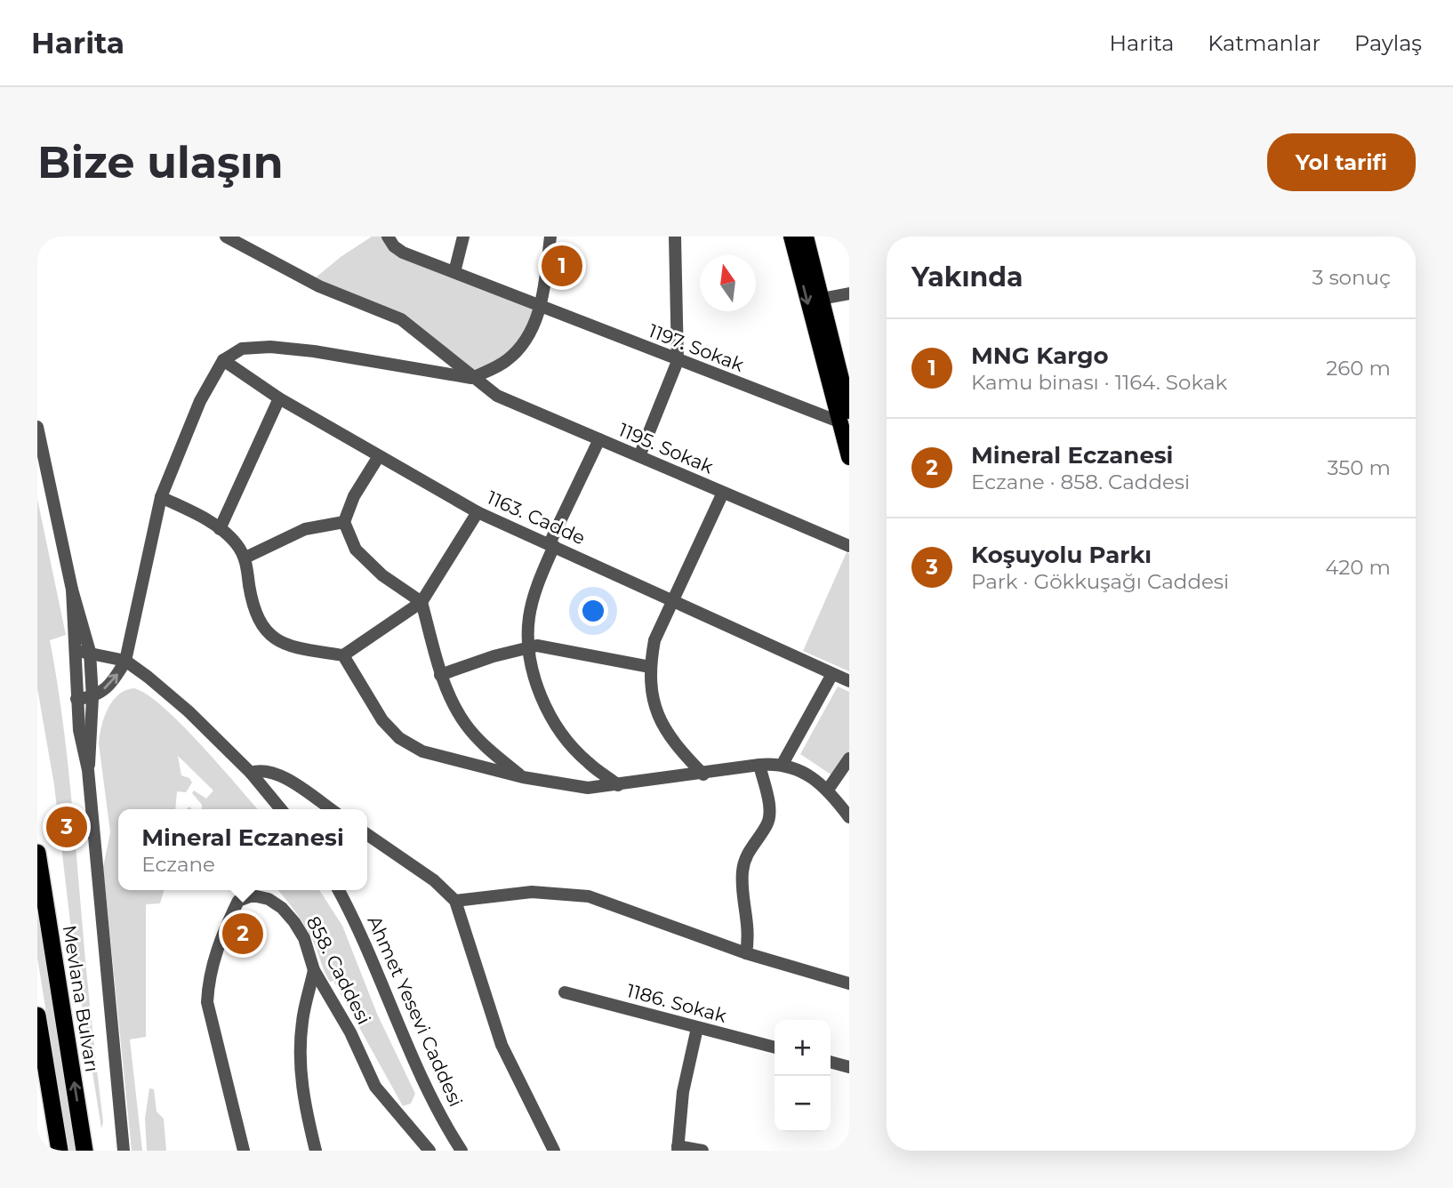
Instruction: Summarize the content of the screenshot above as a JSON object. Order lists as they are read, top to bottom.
{
  "streets": {
    "highway": ["Mevlana Bulvarı"],
    "street": [
      "1197. Sokak",
      "1195. Sokak",
      "1163. Cadde",
      "858. Caddesi",
      "1186. Sokak",
      "Ahmet Yesevi Caddesi"
    ]
  },
  "north": "top",
  "page": {
    "header": "Harita",
    "nav": ["Harita", "Katmanlar", "Paylaş"],
    "buttons": "Yol tarifi",
    "title": "Bize ulaşın",
    "heading": ["Yakında", "3 sonuç"],
    "pins": ["1", "3", "2"],
    "list": [
      {
        "mark": "1",
        "name": "MNG Kargo",
        "note": "Kamu binası · 1164. Sokak",
        "value": "260 m"
      },
      {
        "mark": "2",
        "name": "Mineral Eczanesi",
        "note": "Eczane · 858. Caddesi",
        "value": "350 m"
      },
      {
        "mark": "3",
        "name": "Koşuyolu Parkı",
        "note": "Park · Gökkuşağı Caddesi",
        "value": "420 m"
      }
    ],
    "popup": ["Mineral Eczanesi", "Eczane"],
    "map_buttons": ["+", "−"]
  }
}
